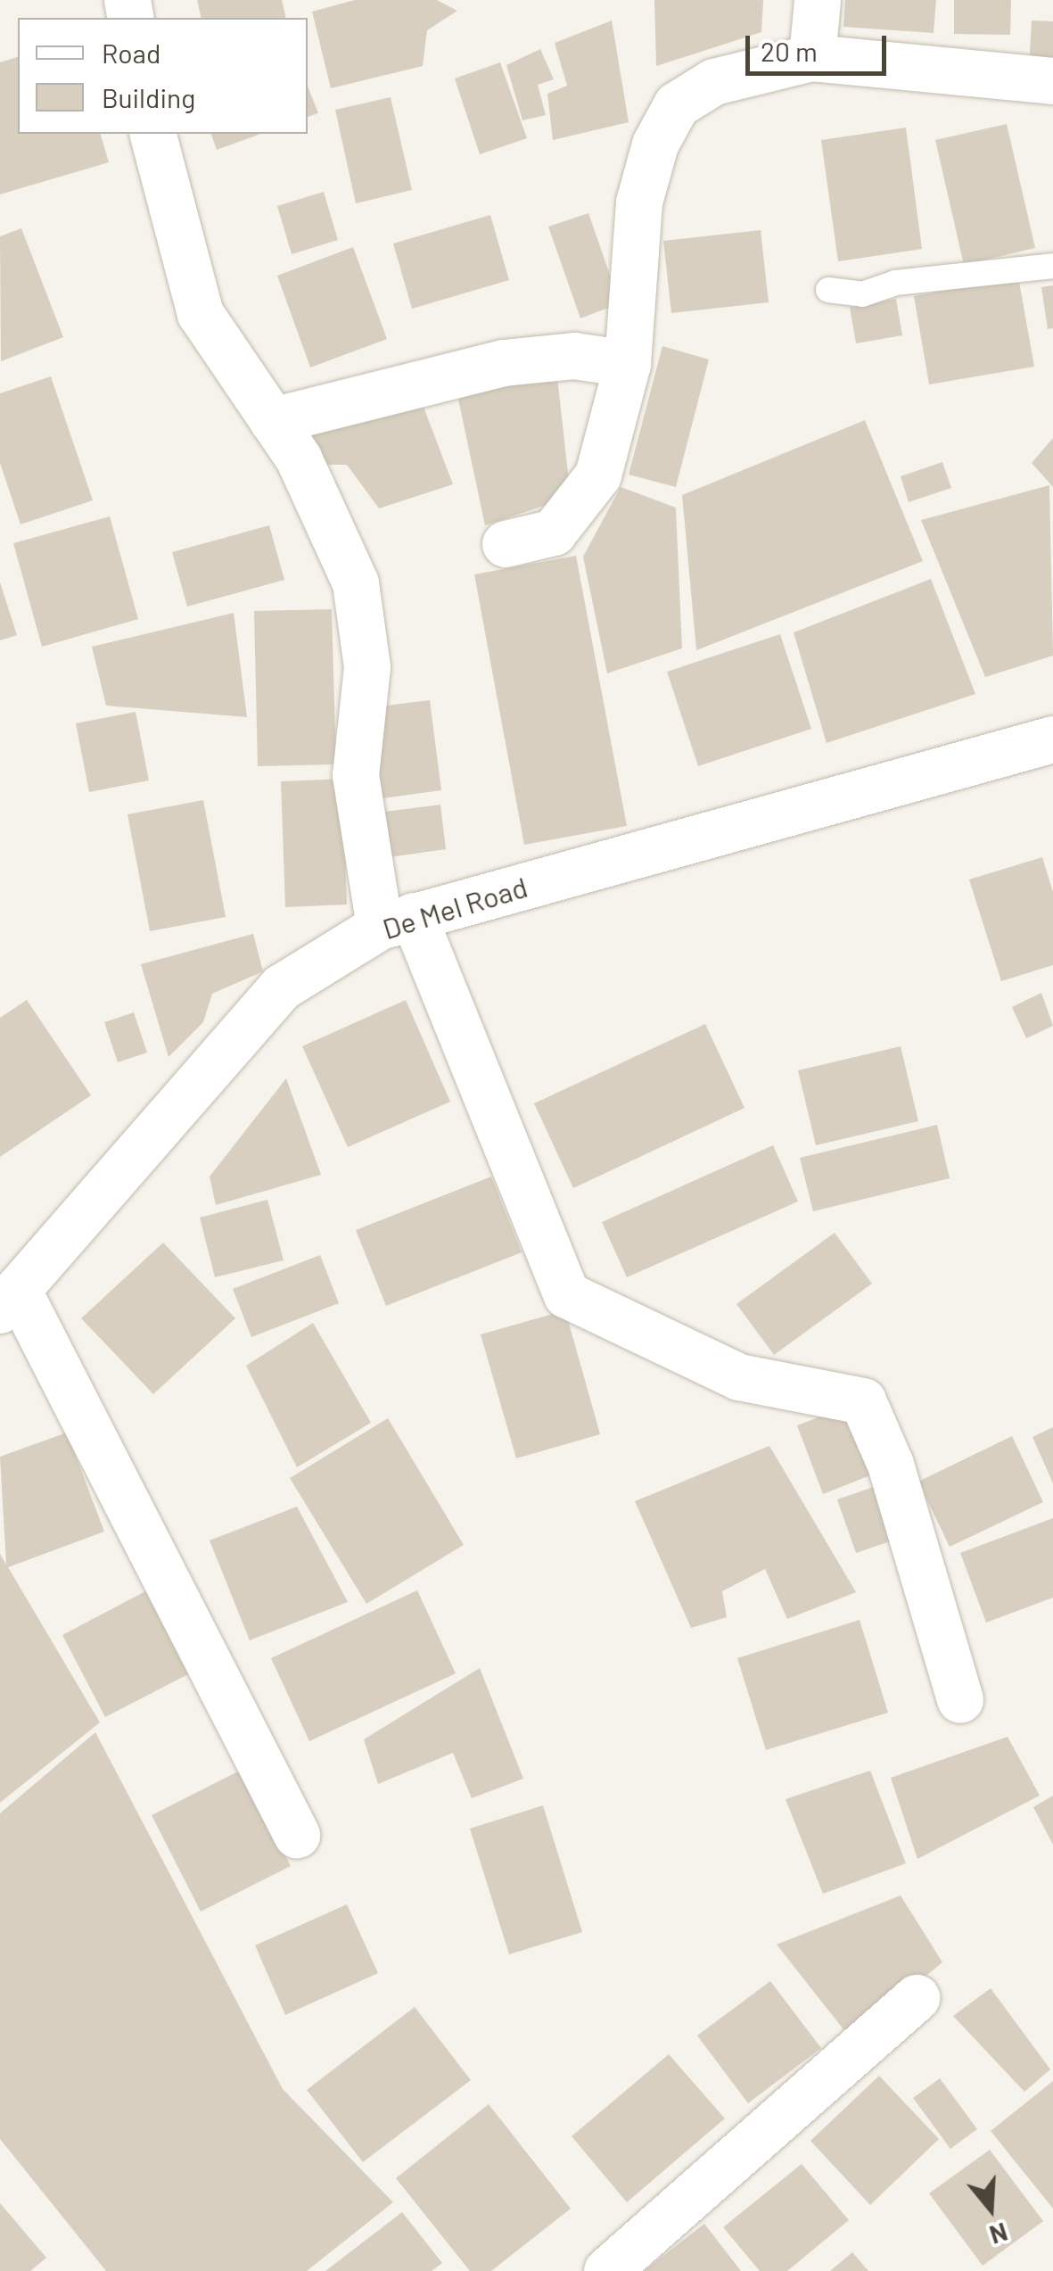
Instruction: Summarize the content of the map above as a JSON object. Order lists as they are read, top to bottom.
{
  "streets": {
    "street": ["De Mel Road"]
  },
  "legend": ["Road", "Building"],
  "scale_bar": "20 m",
  "north": "bottom"
}
